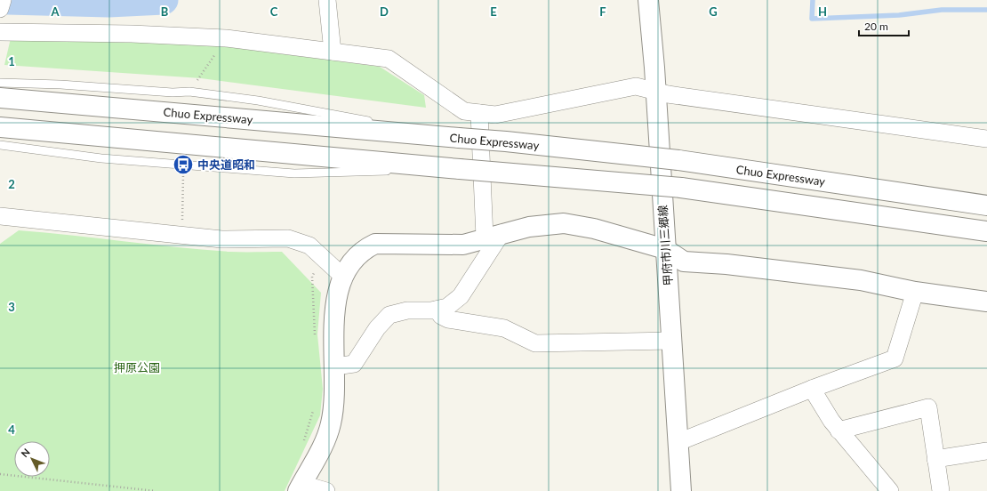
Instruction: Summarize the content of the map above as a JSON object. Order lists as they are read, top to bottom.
{
  "streets": {
    "main road": ["Chuo Expressway", "甲府市川三郷線"]
  },
  "parks": ["押原公園"],
  "places": {
    "bus stop": ["中央道昭和"]
  },
  "scale_bar": "20 m",
  "north": "top left",
  "grid": {
    "columns": [
      "A",
      "B",
      "C",
      "D",
      "E",
      "F",
      "G",
      "H"
    ],
    "rows": [
      "1",
      "2",
      "3",
      "4"
    ]
  }
}
